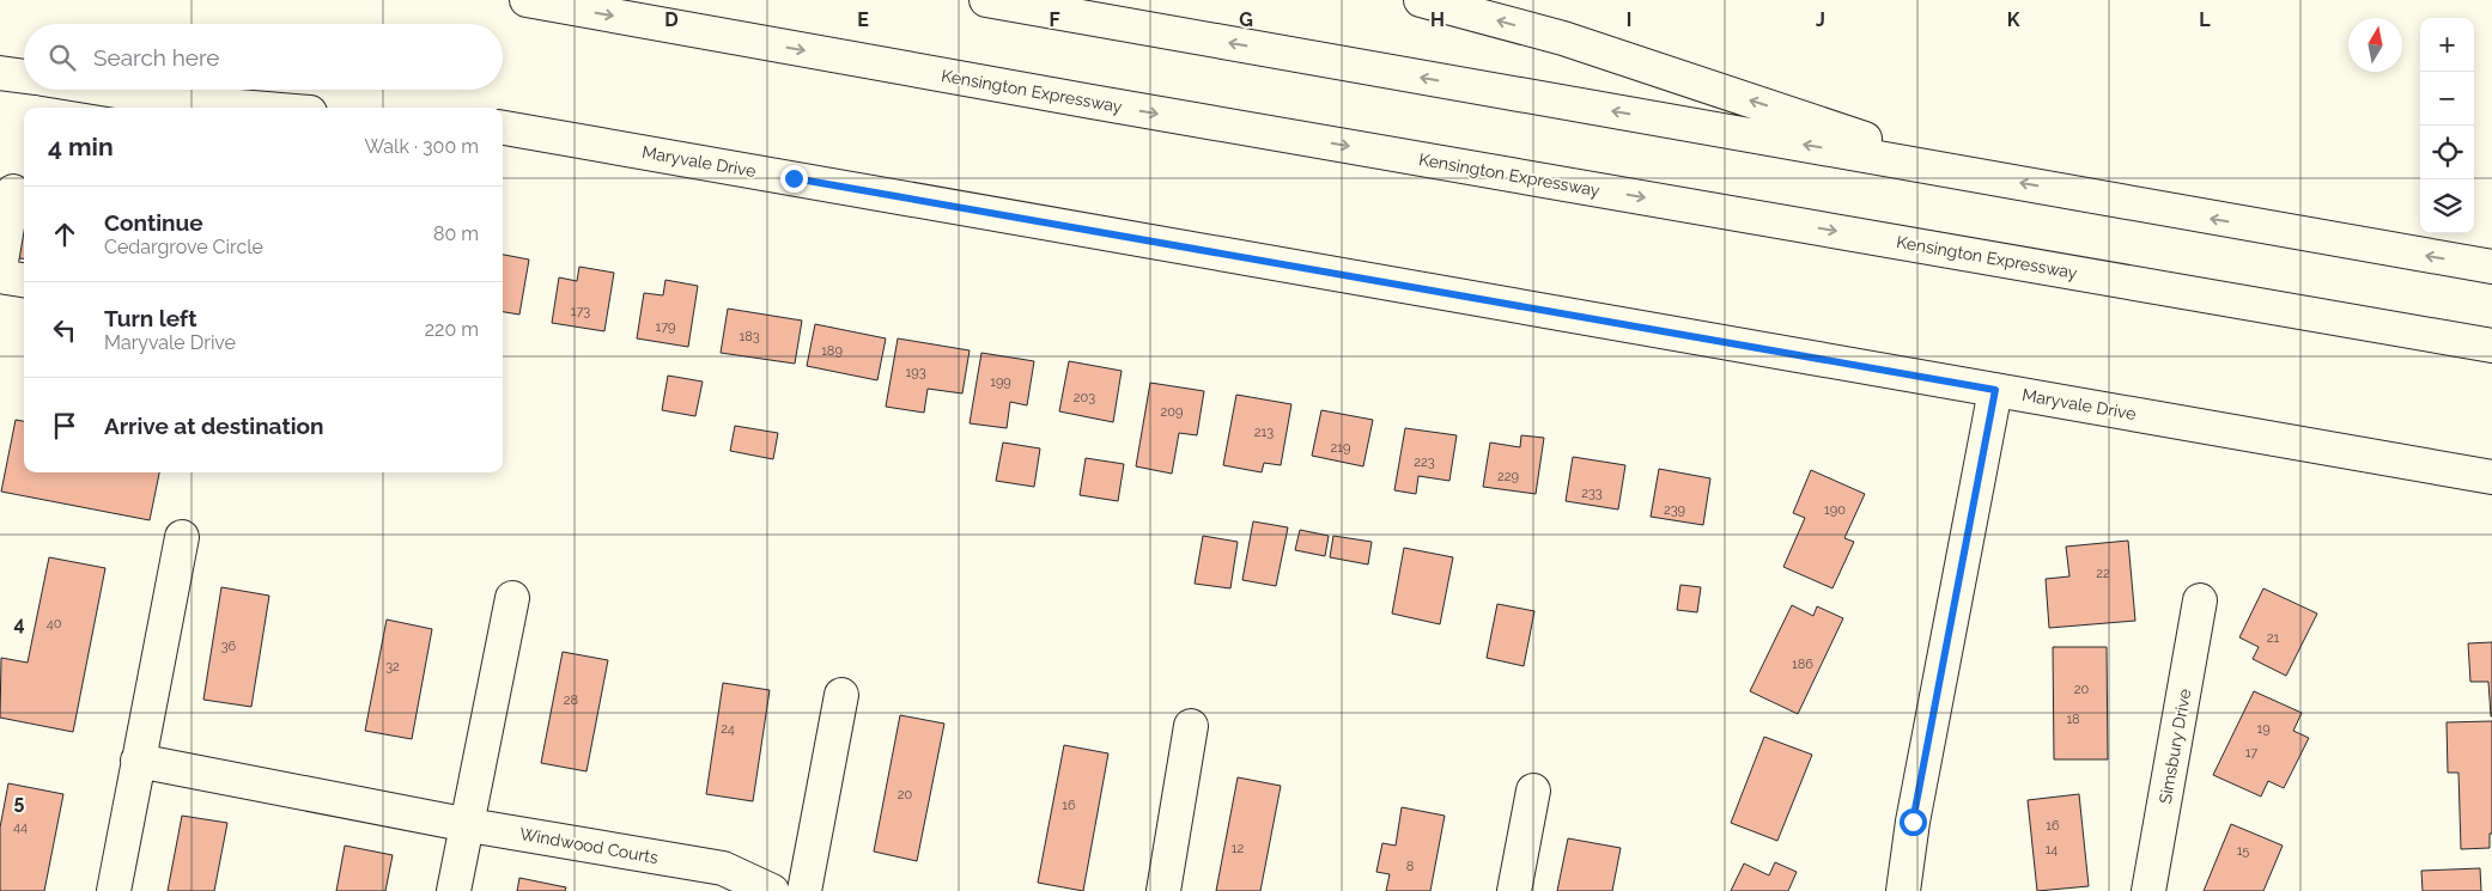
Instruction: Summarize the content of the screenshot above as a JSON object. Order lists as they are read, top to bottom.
{
  "streets": {
    "main road": [
      "Kensington Expressway",
      "Maryvale Drive",
      "Simsbury Drive",
      "Windwood Courts"
    ]
  },
  "house_numbers": [
    "173",
    "179",
    "183",
    "189",
    "193",
    "199",
    "203",
    "209",
    "213",
    "219",
    "223",
    "229",
    "233",
    "239",
    "190",
    "22",
    "40",
    "21",
    "36",
    "186",
    "32",
    "20",
    "28",
    "18",
    "24",
    "19",
    "17",
    "20",
    "16",
    "16",
    "44",
    "12",
    "14",
    "15",
    "8"
  ],
  "north": "top",
  "page": {
    "map_buttons": ["+", "−"],
    "search": "Search here",
    "heading": ["4 min", "Walk · 300 m"],
    "list": [
      ["Continue", "Cedargrove Circle", "80 m"],
      ["Turn left", "Maryvale Drive", "220 m"],
      "Arrive at destination"
    ]
  },
  "grid": {
    "columns": [
      "D",
      "E",
      "F",
      "G",
      "H",
      "I",
      "J",
      "K",
      "L"
    ],
    "rows": ["4", "5"]
  }
}
